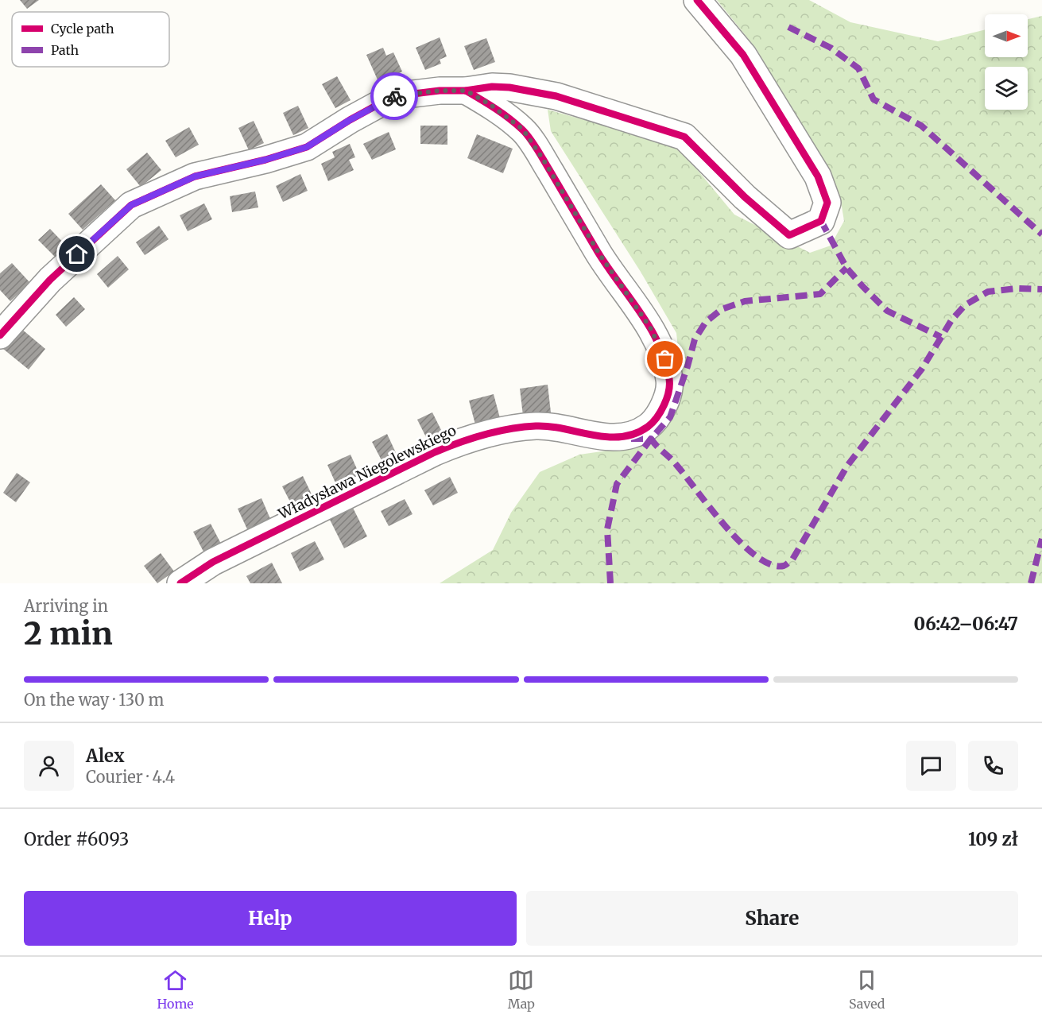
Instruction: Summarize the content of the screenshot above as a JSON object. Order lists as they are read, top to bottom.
{
  "streets": {
    "street": ["Władysława Niegolewskiego"]
  },
  "legend": ["Cycle path", "Path"],
  "north": "right",
  "page": {
    "heading": ["2 min", "Arriving in", "06:42–06:47"],
    "panel": [
      "Alex",
      "Courier · 4.4",
      "Order #6093",
      "109 zł"
    ],
    "bar": "On the way · 130 m",
    "buttons": ["Help", "Share"],
    "tabs": ["Home", "Map", "Saved"]
  }
}
